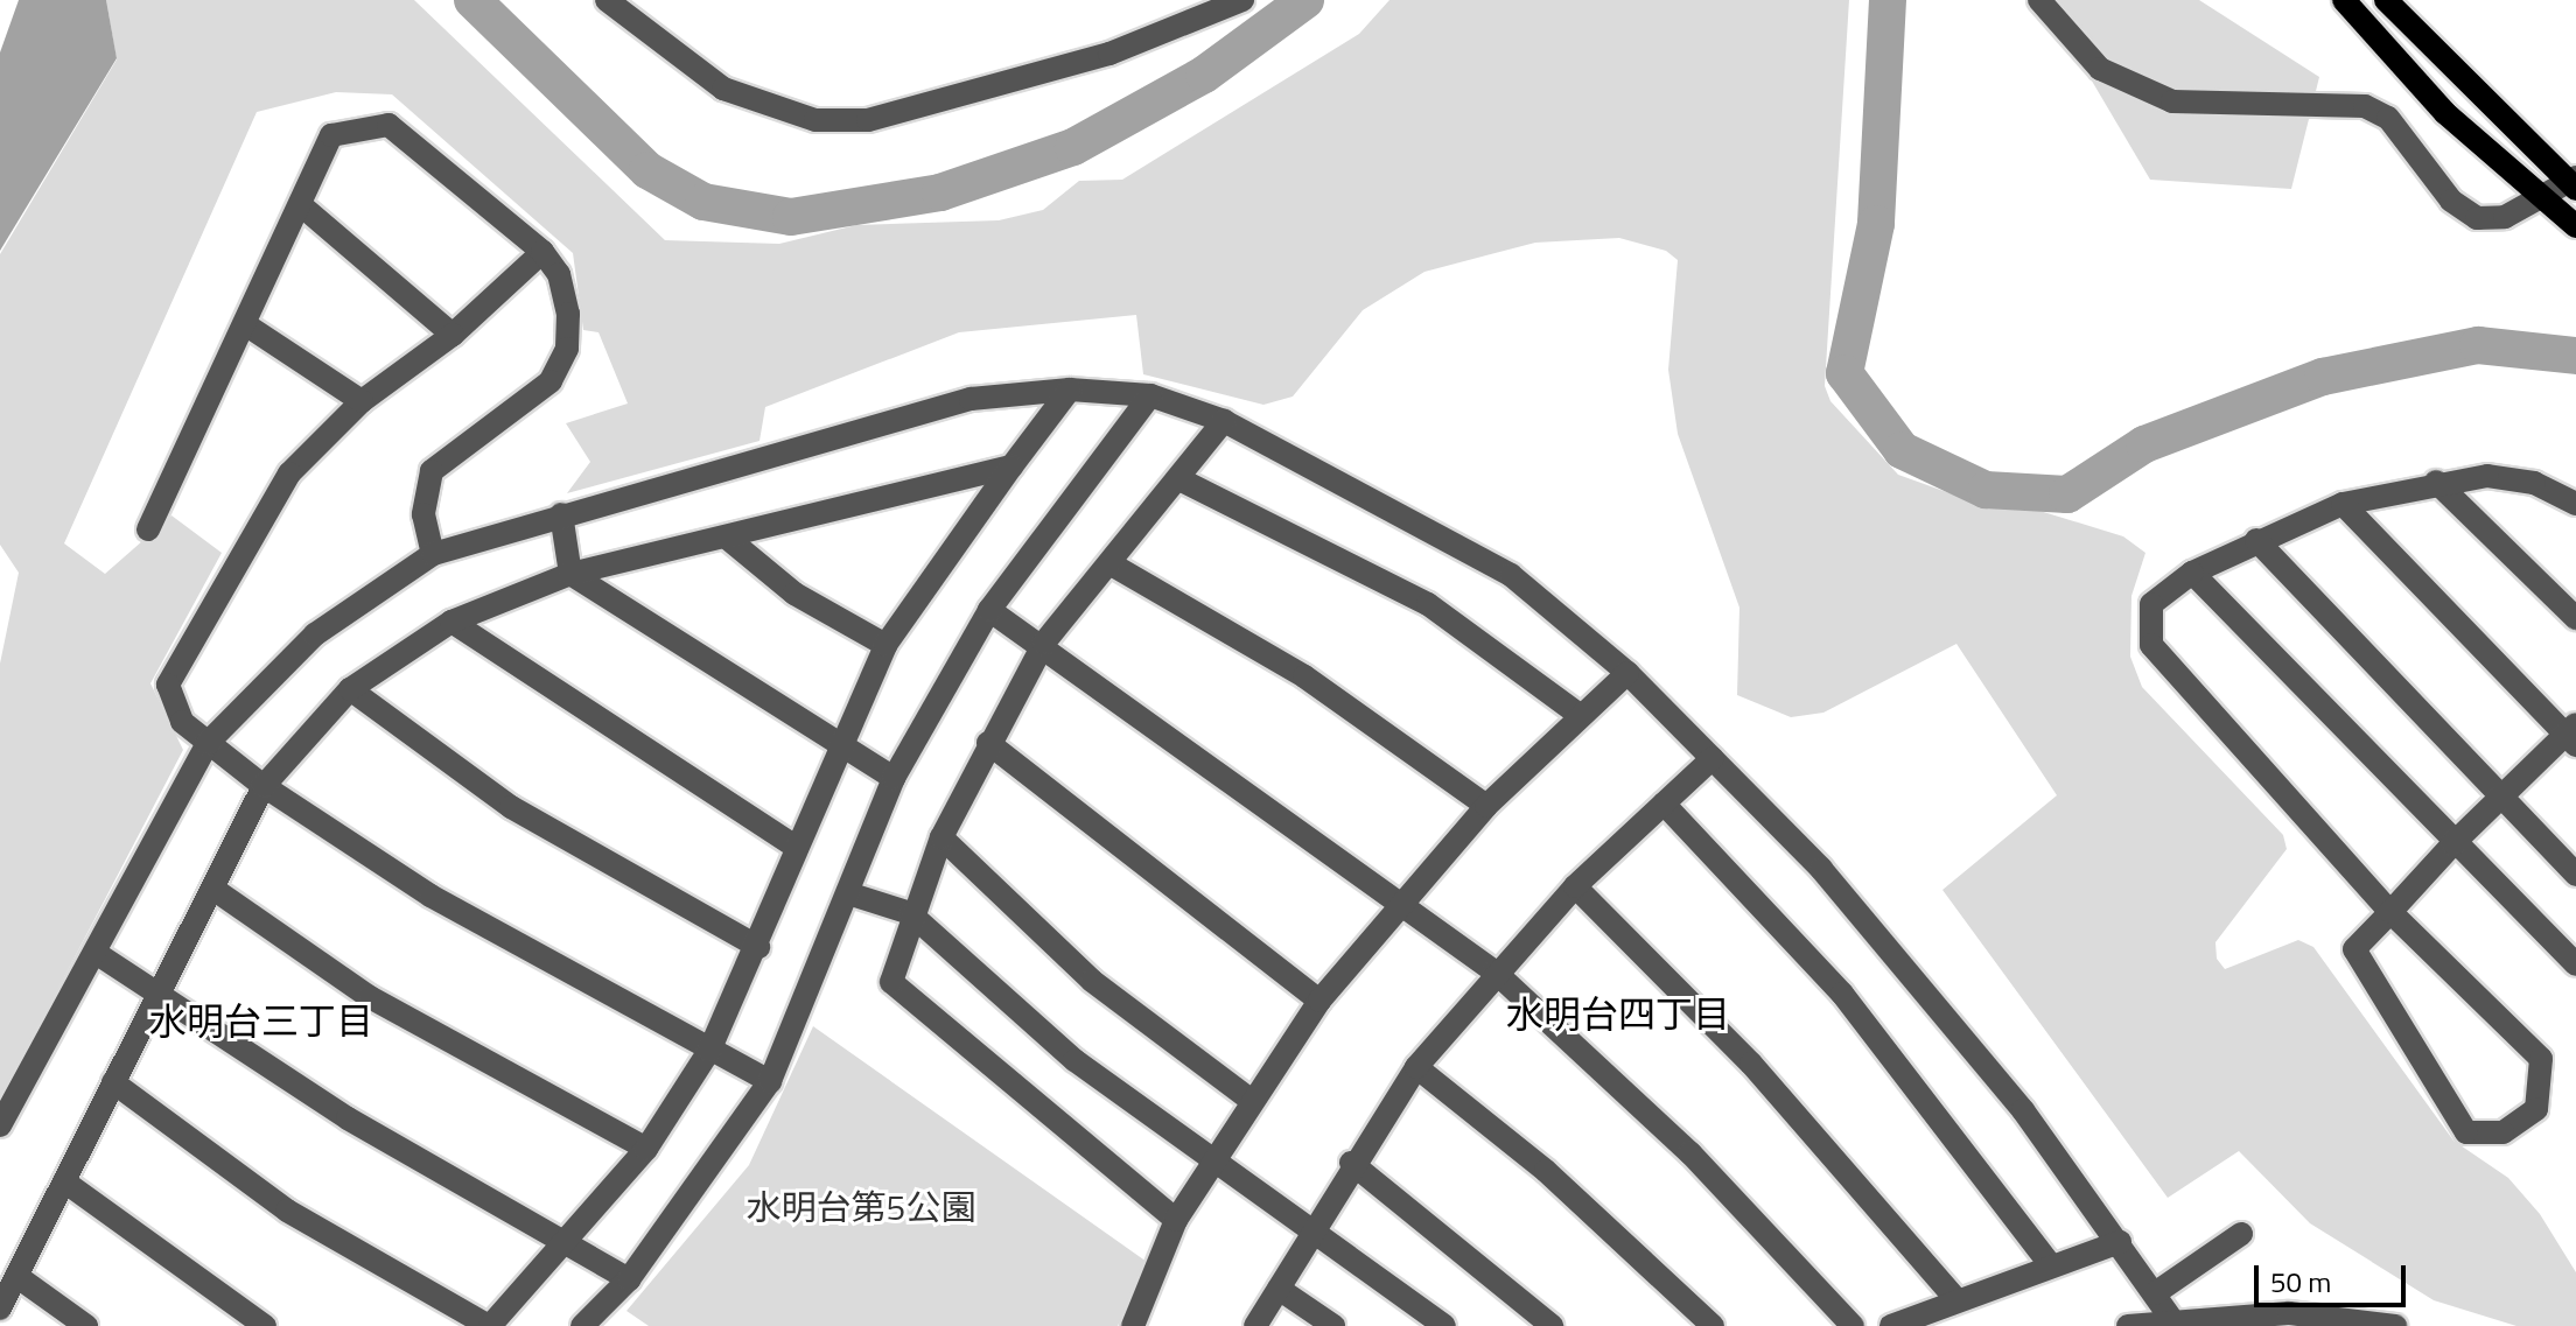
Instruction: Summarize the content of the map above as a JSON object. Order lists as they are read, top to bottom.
{
  "districts": ["水明台四丁目", "水明台三丁目"],
  "parks": ["水明台第5公園"],
  "scale_bar": "50 m"
}
